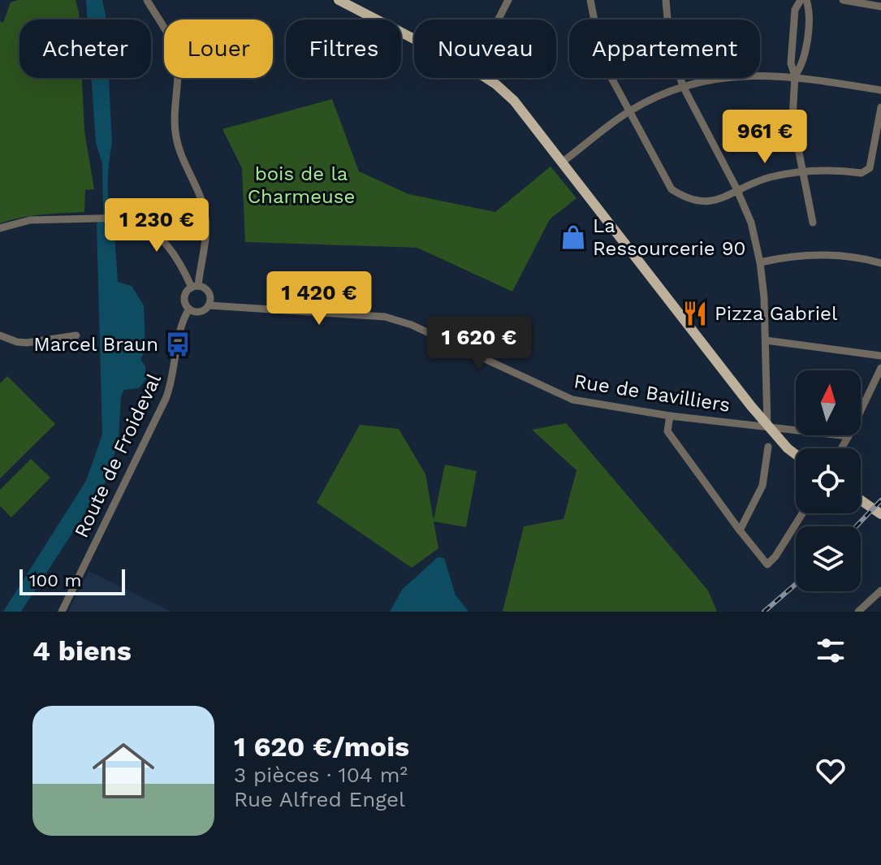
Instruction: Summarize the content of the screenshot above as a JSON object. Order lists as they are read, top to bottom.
{
  "streets": {
    "street": ["Rue de Bavilliers", "Route de Froideval"]
  },
  "crossings": [
    ["Rue de Bavilliers", "Route de Froideval"]
  ],
  "parks": ["bois de la Charmeuse"],
  "places": {
    "shop": ["La Ressourcerie 90"],
    "restaurant": ["Pizza Gabriel"],
    "bus stop": ["Marcel Braun"]
  },
  "scale_bar": "100 m",
  "north": "top",
  "page": {
    "chip": [
      "Acheter",
      "Louer",
      "Filtres",
      "Nouveau",
      "Appartement"
    ],
    "price": [
      "961 €",
      "1 230 €",
      "1 420 €",
      "1 620 €"
    ],
    "scale": "100 m",
    "heading": "4 biens",
    "list": [
      {
        "name": "1 620 €/mois",
        "note": "3 pièces · 104 m² · Rue Alfred Engel"
      }
    ]
  }
}
